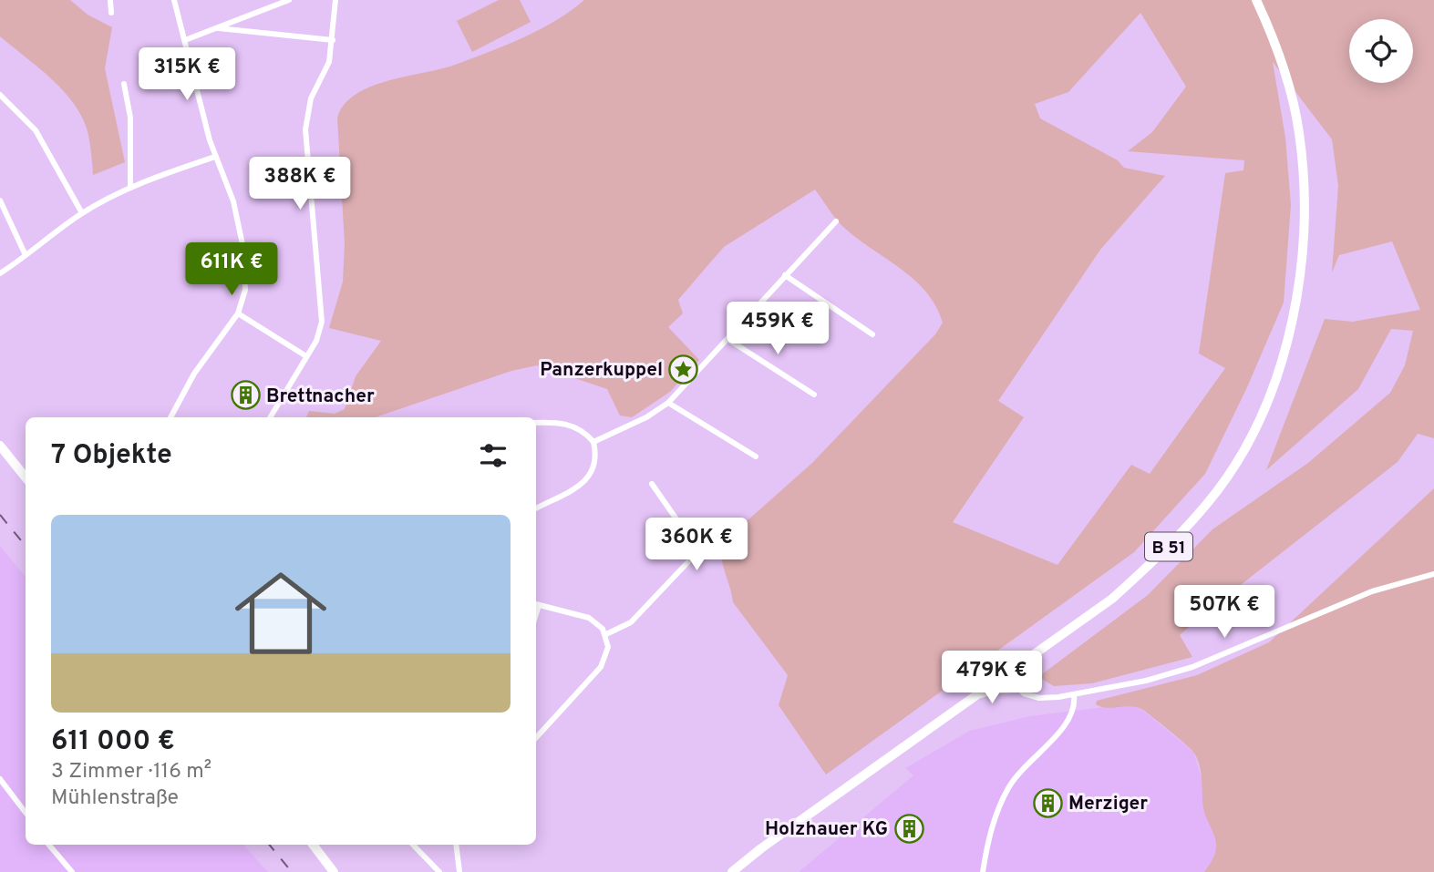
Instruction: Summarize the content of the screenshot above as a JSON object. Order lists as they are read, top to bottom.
{
  "streets": {
    "main road": ["B 51"]
  },
  "places": {
    "place": ["Panzerkuppel"],
    "building": ["Brettnacher", "Merziger", "Holzhauer KG"]
  },
  "page": {
    "price": [
      "315K €",
      "388K €",
      "611K €",
      "459K €",
      "360K €",
      "507K €",
      "479K €"
    ],
    "heading": "7 Objekte",
    "list": [
      {
        "name": "611 000 €",
        "note": "3 Zimmer · 116 m² · Mühlenstraße"
      }
    ]
  }
}
